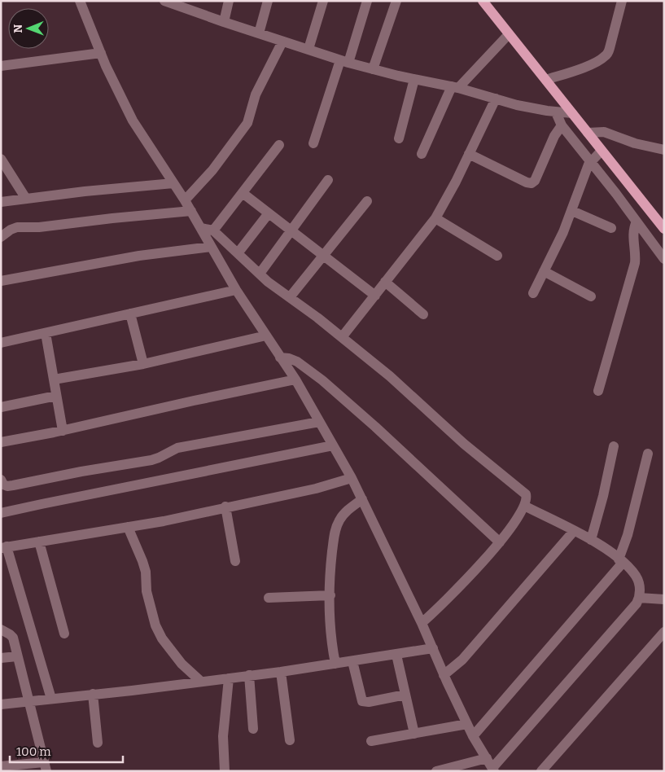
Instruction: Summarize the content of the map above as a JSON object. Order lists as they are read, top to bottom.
{
  "scale_bar": "100 m",
  "north": "left"
}
